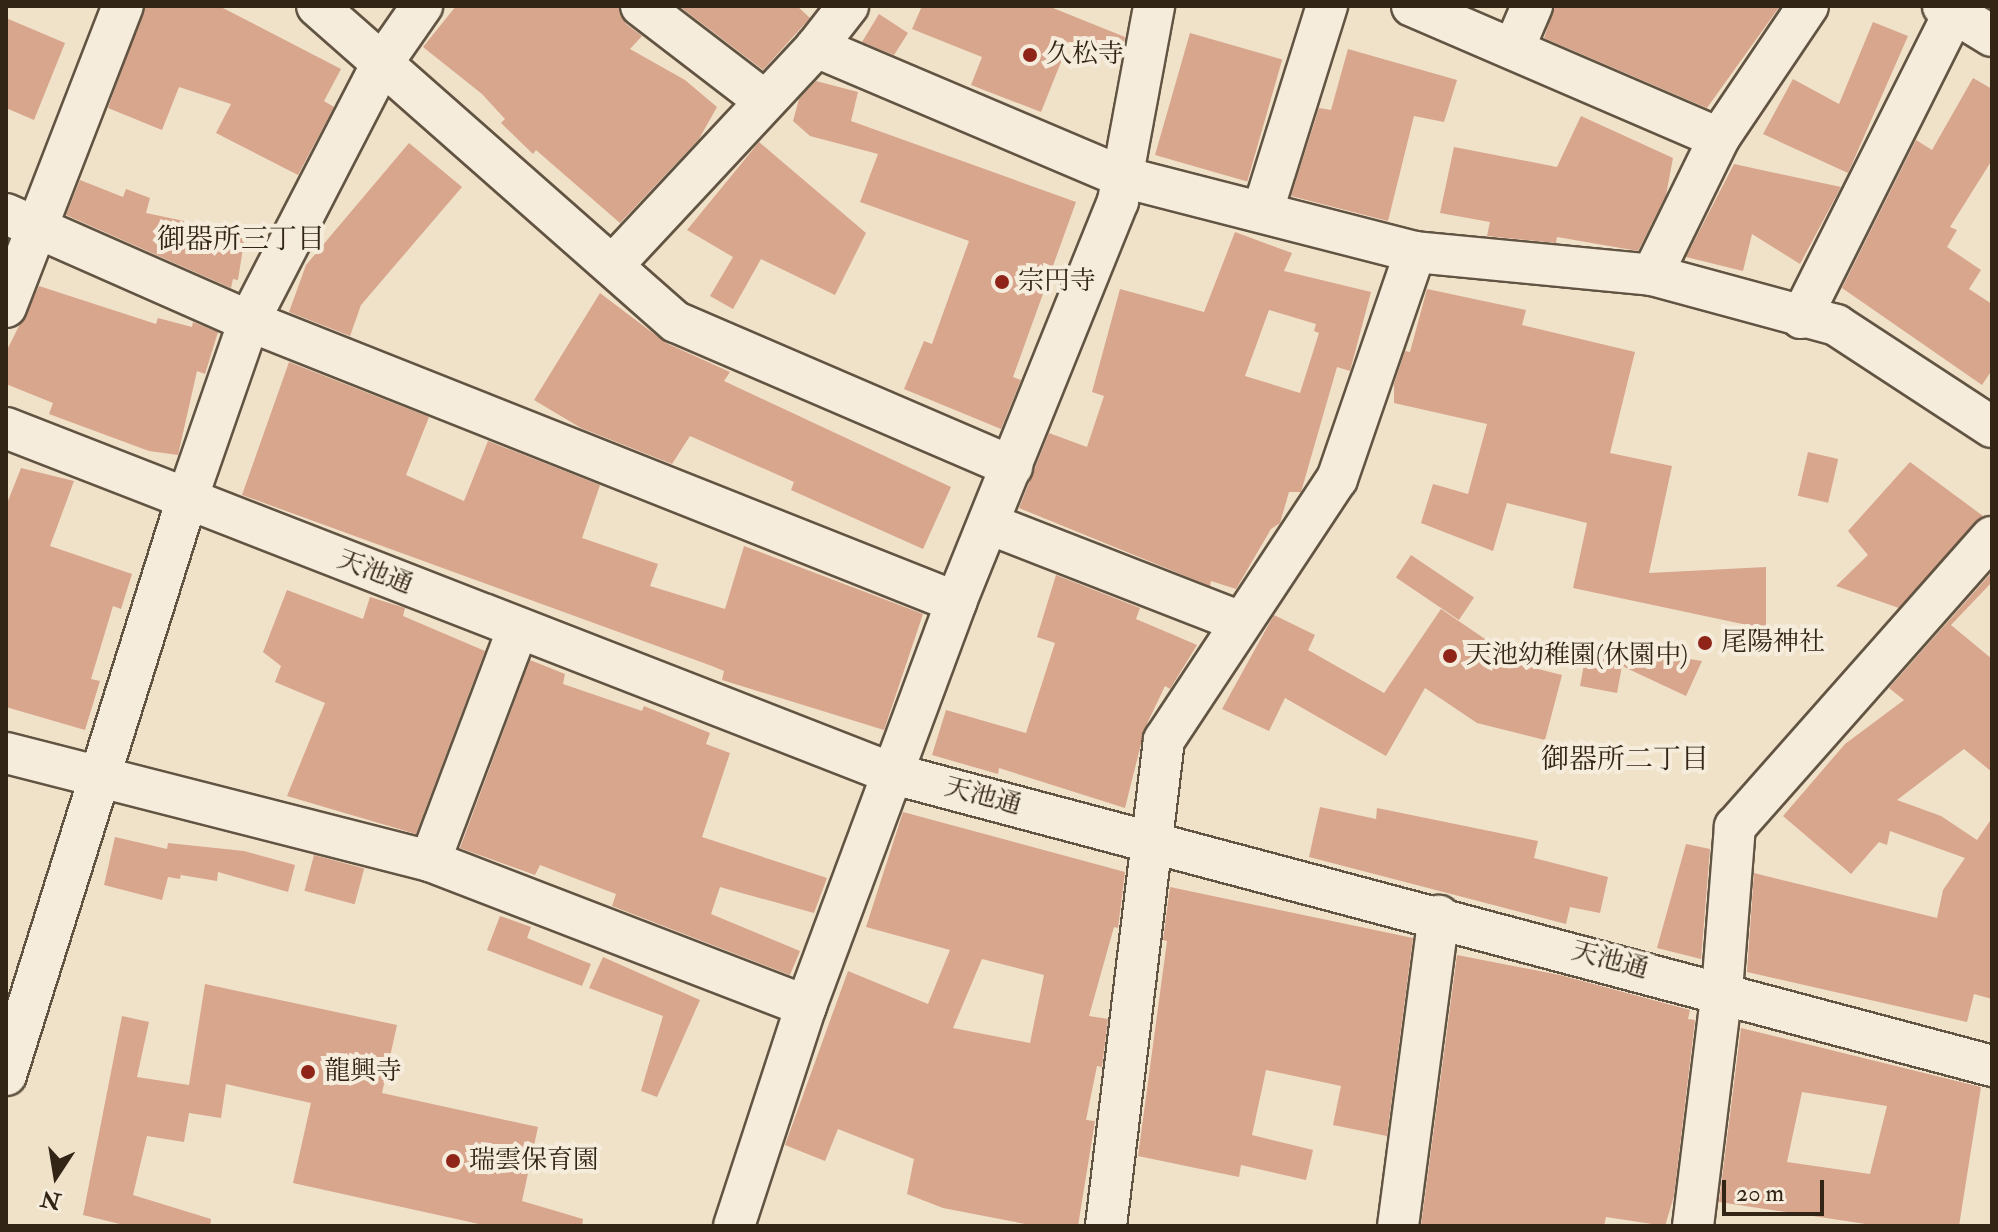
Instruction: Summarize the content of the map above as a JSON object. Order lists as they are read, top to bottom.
{
  "streets": {
    "street": ["天池通"]
  },
  "districts": ["御器所三丁目", "御器所二丁目"],
  "places": [
    "久松寺",
    "宗円寺",
    "尾陽神社",
    "天池幼稚園(休園中)",
    "龍興寺",
    "瑞雲保育園"
  ],
  "scale_bar": "20 m",
  "north": "bottom"
}
